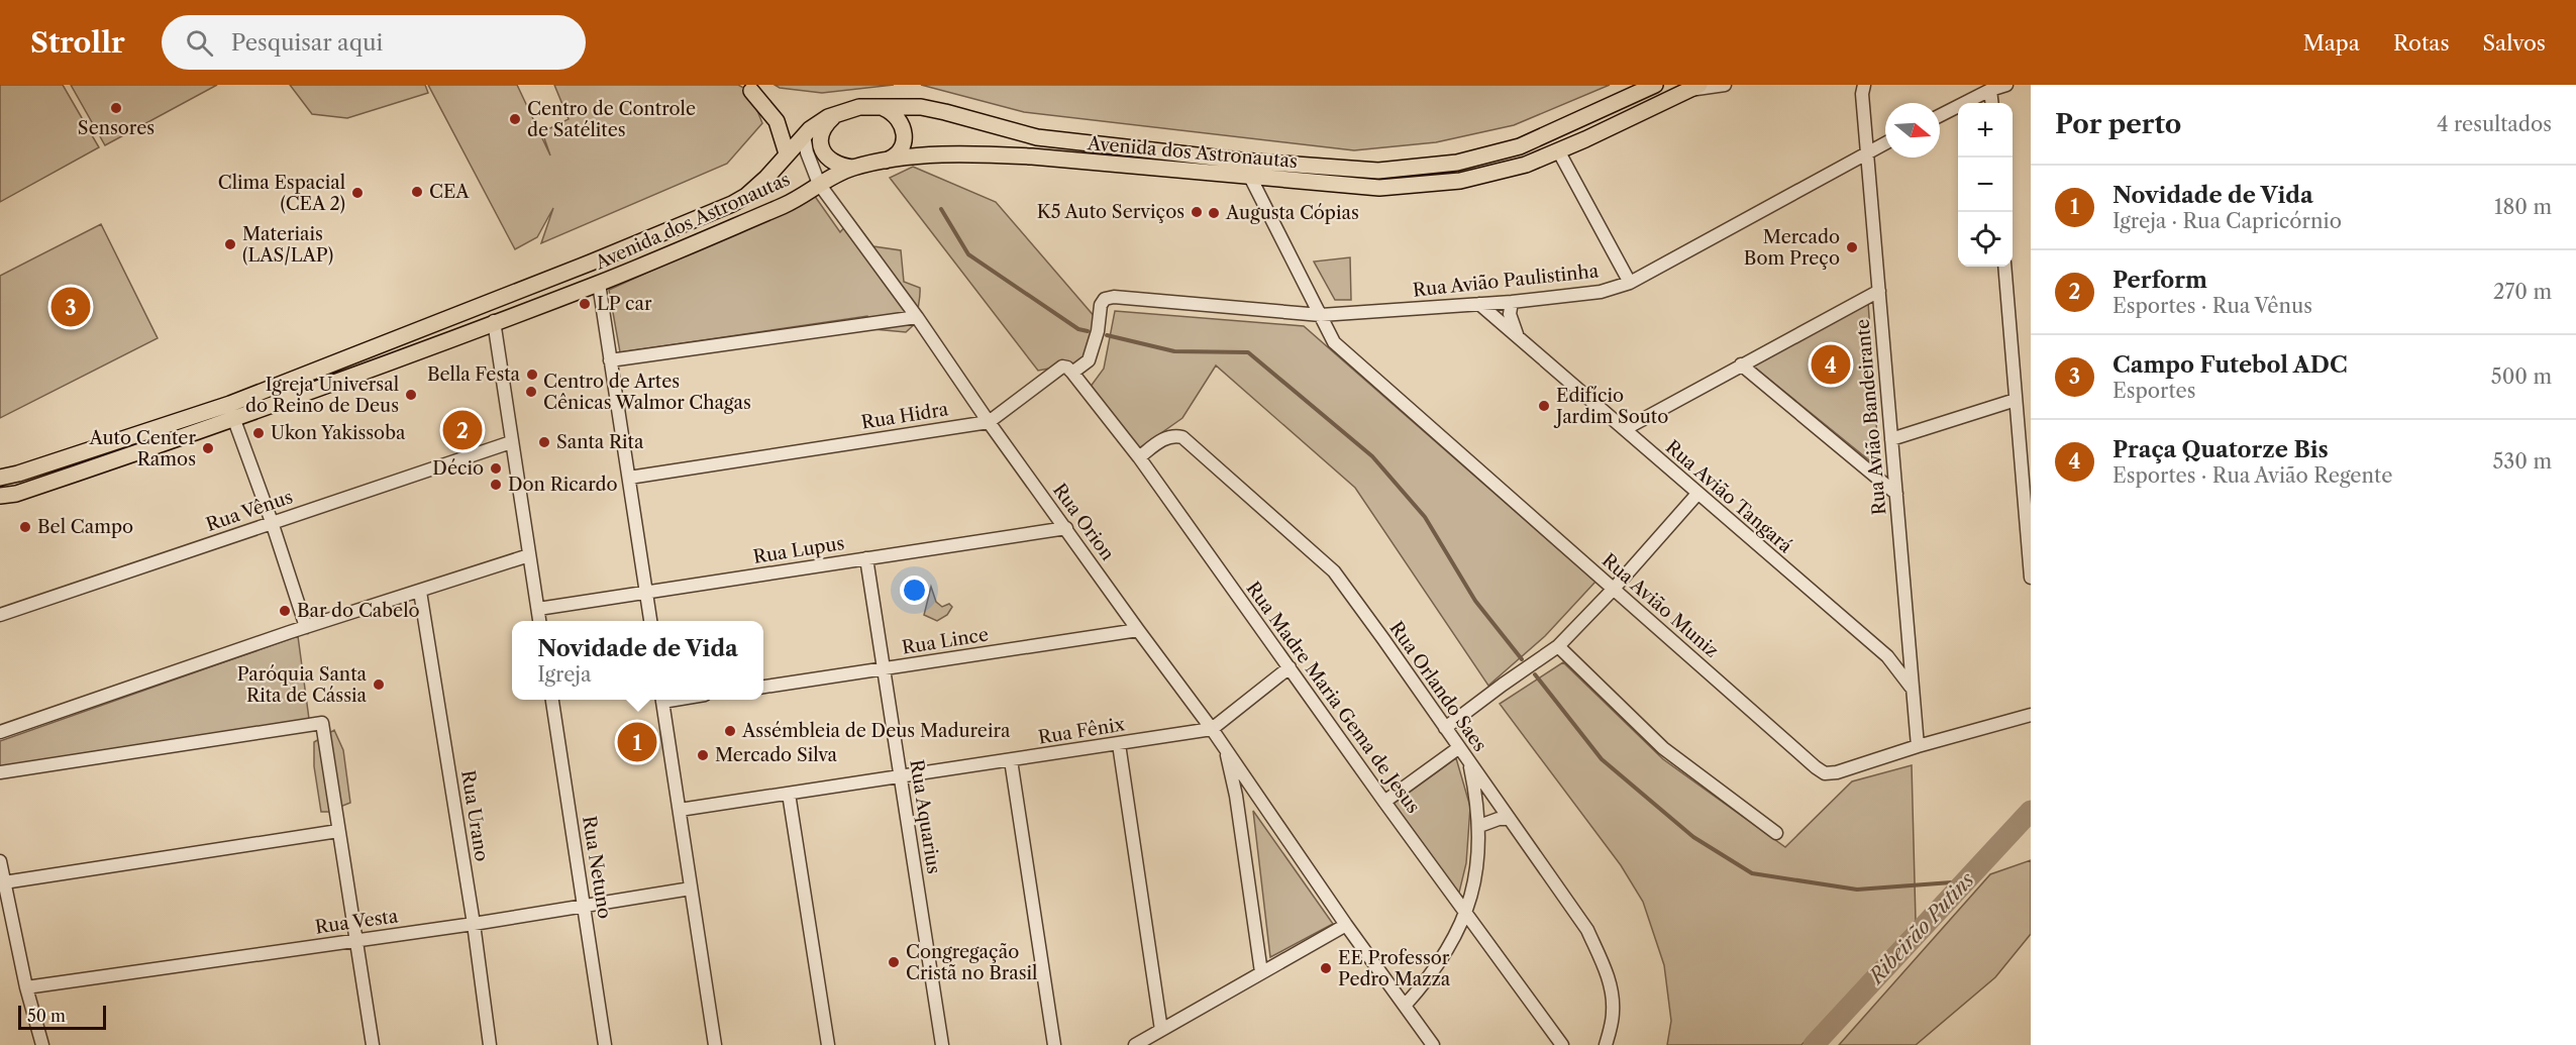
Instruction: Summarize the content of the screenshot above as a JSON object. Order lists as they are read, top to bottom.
{
  "streets": {
    "main road": ["Avenida dos Astronautas"],
    "street": [
      "Rua Avião Paulistinha",
      "Rua Hidra",
      "Rua Avião Bandeirante",
      "Rua Avião Tangará",
      "Rua Vênus",
      "Rua Orion",
      "Rua Lupus",
      "Rua Avião Muniz",
      "Rua Lince",
      "Rua Orlando Saes",
      "Rua Madre Maria Gema de Jesus",
      "Rua Fênix",
      "Rua Urano",
      "Rua Aquarius",
      "Rua Netuno",
      "Rua Vesta"
    ]
  },
  "crossings": [
    ["Avenida dos Astronautas", "Rua Orion"],
    ["Avenida dos Astronautas", "Rua Avião Muniz"],
    ["Rua Avião Paulistinha", "Rua Hidra"],
    ["Rua Avião Paulistinha", "Rua Avião Bandeirante"],
    ["Rua Avião Paulistinha", "Rua Avião Tangará"],
    ["Rua Avião Paulistinha", "Rua Avião Muniz"],
    ["Rua Avião Paulistinha", "Rua Madre Maria Gema de Jesus"],
    ["Rua Hidra", "Rua Orion"],
    ["Rua Hidra", "Rua Madre Maria Gema de Jesus"],
    ["Rua Avião Bandeirante", "Rua Avião Tangará"],
    ["Rua Avião Bandeirante", "Rua Avião Muniz"],
    ["Rua Orion", "Rua Lupus"],
    ["Rua Orion", "Rua Lince"],
    ["Rua Orion", "Rua Fênix"],
    ["Rua Lupus", "Rua Aquarius"],
    ["Rua Lince", "Rua Aquarius"],
    ["Rua Orlando Saes", "Rua Madre Maria Gema de Jesus"],
    ["Rua Madre Maria Gema de Jesus", "Rua Fênix"],
    ["Rua Fênix", "Rua Aquarius"],
    ["Rua Urano", "Rua Vesta"],
    ["Rua Netuno", "Rua Vesta"]
  ],
  "water": ["Ribeirão Putins"],
  "places": [
    "Sensores",
    "Centro de Controle de Satélites",
    "CEA",
    "Clima Espacial (CEA 2)",
    "K5 Auto Serviços",
    "Augusta Cópias",
    "Materiais (LAS/LAP)",
    "Mercado Bom Preço",
    "LP car",
    "Bella Festa",
    "Centro de Artes Cênicas Walmor Chagas",
    "Igreja Universal do Reino de Deus",
    "Edifício Jardim Souto",
    "Ukon Yakissoba",
    "Santa Rita",
    "Auto Center Ramos",
    "Décio",
    "Don Ricardo",
    "Bel Campo",
    "Bar do Cabelo",
    "Paróquia Santa Rita de Cássia",
    "Assémbleia de Deus Madureira",
    "Mercado Silva",
    "Congregação Cristã no Brasil",
    "EE Professor Pedro Mazza"
  ],
  "scale_bar": "50 m",
  "north": "right",
  "page": {
    "header": "Strollr",
    "search": "Pesquisar aqui",
    "nav": ["Mapa", "Rotas", "Salvos"],
    "heading": ["Por perto", "4 resultados"],
    "map_buttons": ["+", "−"],
    "list": [
      {
        "mark": "1",
        "name": "Novidade de Vida",
        "note": "Igreja · Rua Capricórnio",
        "value": "180 m"
      },
      {
        "mark": "2",
        "name": "Perform",
        "note": "Esportes · Rua Vênus",
        "value": "270 m"
      },
      {
        "mark": "3",
        "name": "Campo Futebol ADC",
        "note": "Esportes",
        "value": "500 m"
      },
      {
        "mark": "4",
        "name": "Praça Quatorze Bis",
        "note": "Esportes · Rua Avião Regente",
        "value": "530 m"
      }
    ],
    "pins": [
      "3",
      "4",
      "2",
      "1"
    ],
    "popup": ["Novidade de Vida", "Igreja"],
    "scale": "50 m"
  }
}
